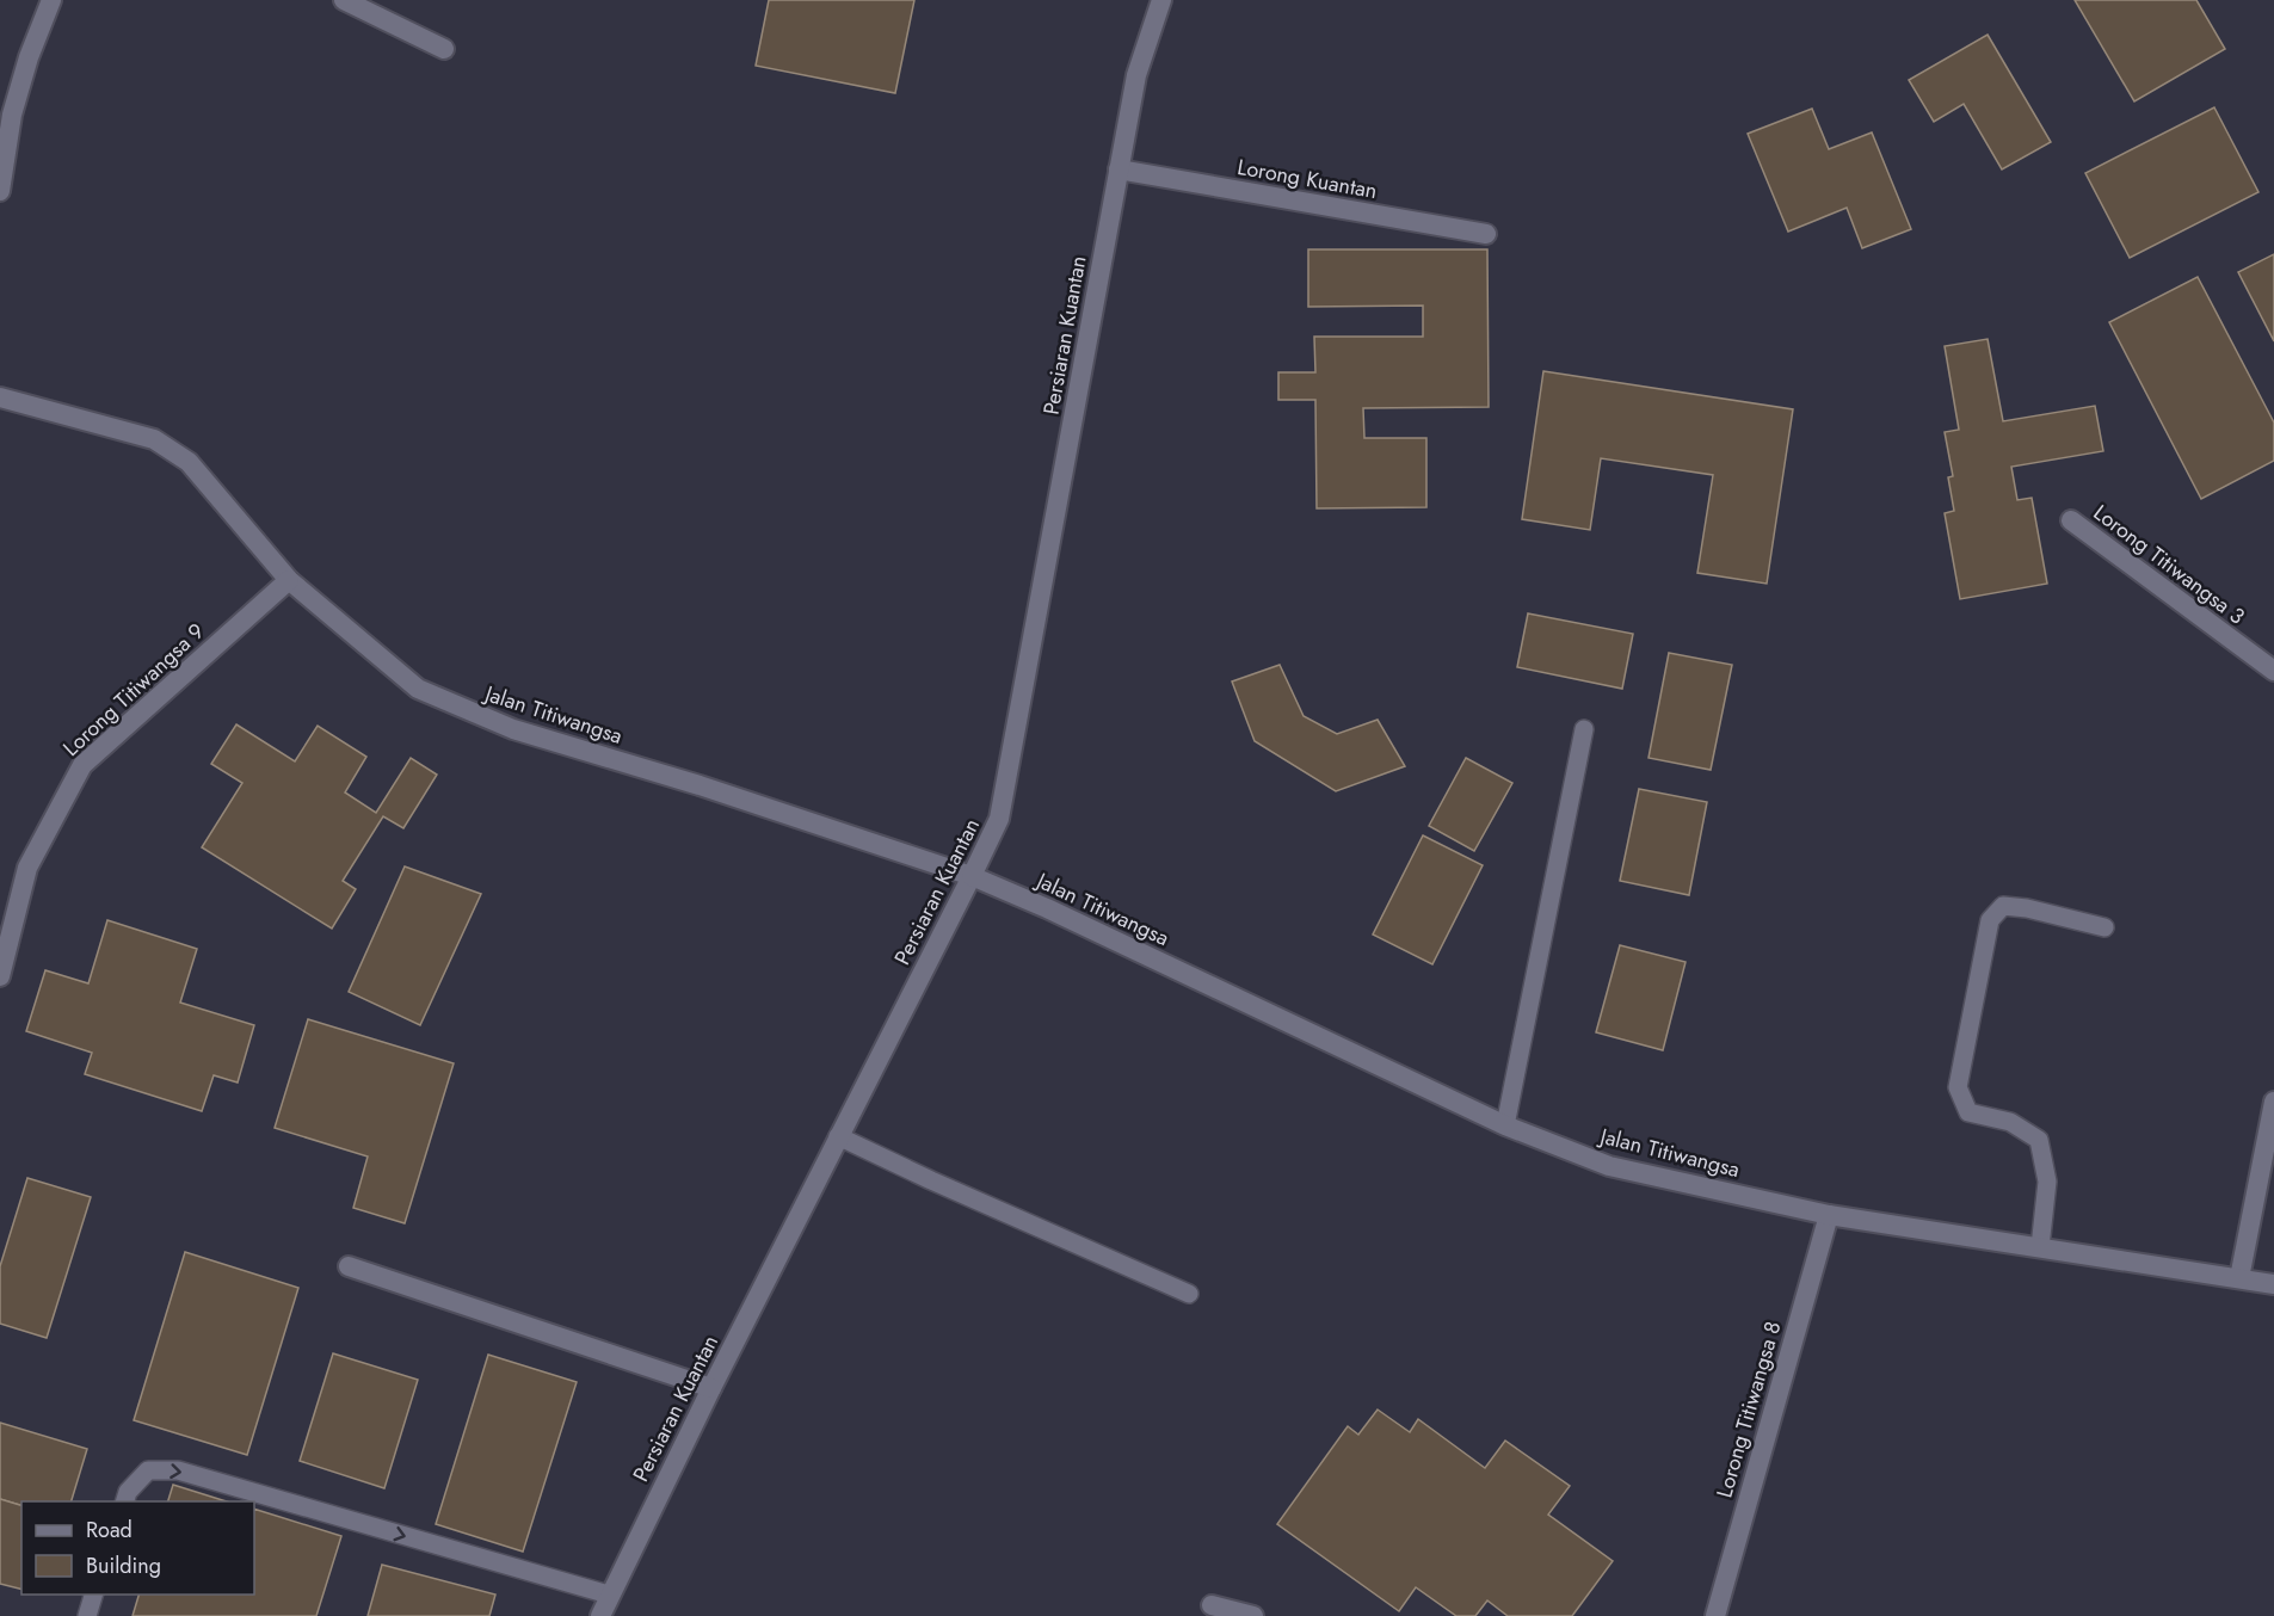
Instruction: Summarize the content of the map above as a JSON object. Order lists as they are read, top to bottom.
{
  "streets": {
    "street": [
      "Lorong Kuantan",
      "Persiaran Kuantan",
      "Lorong Titiwangsa 3",
      "Lorong Titiwangsa 9",
      "Jalan Titiwangsa",
      "Lorong Titiwangsa 8"
    ]
  },
  "crossings": [
    ["Lorong Kuantan", "Persiaran Kuantan"],
    ["Persiaran Kuantan", "Jalan Titiwangsa"],
    ["Lorong Titiwangsa 9", "Jalan Titiwangsa"],
    ["Jalan Titiwangsa", "Lorong Titiwangsa 8"]
  ],
  "legend": ["Road", "Building"]
}
